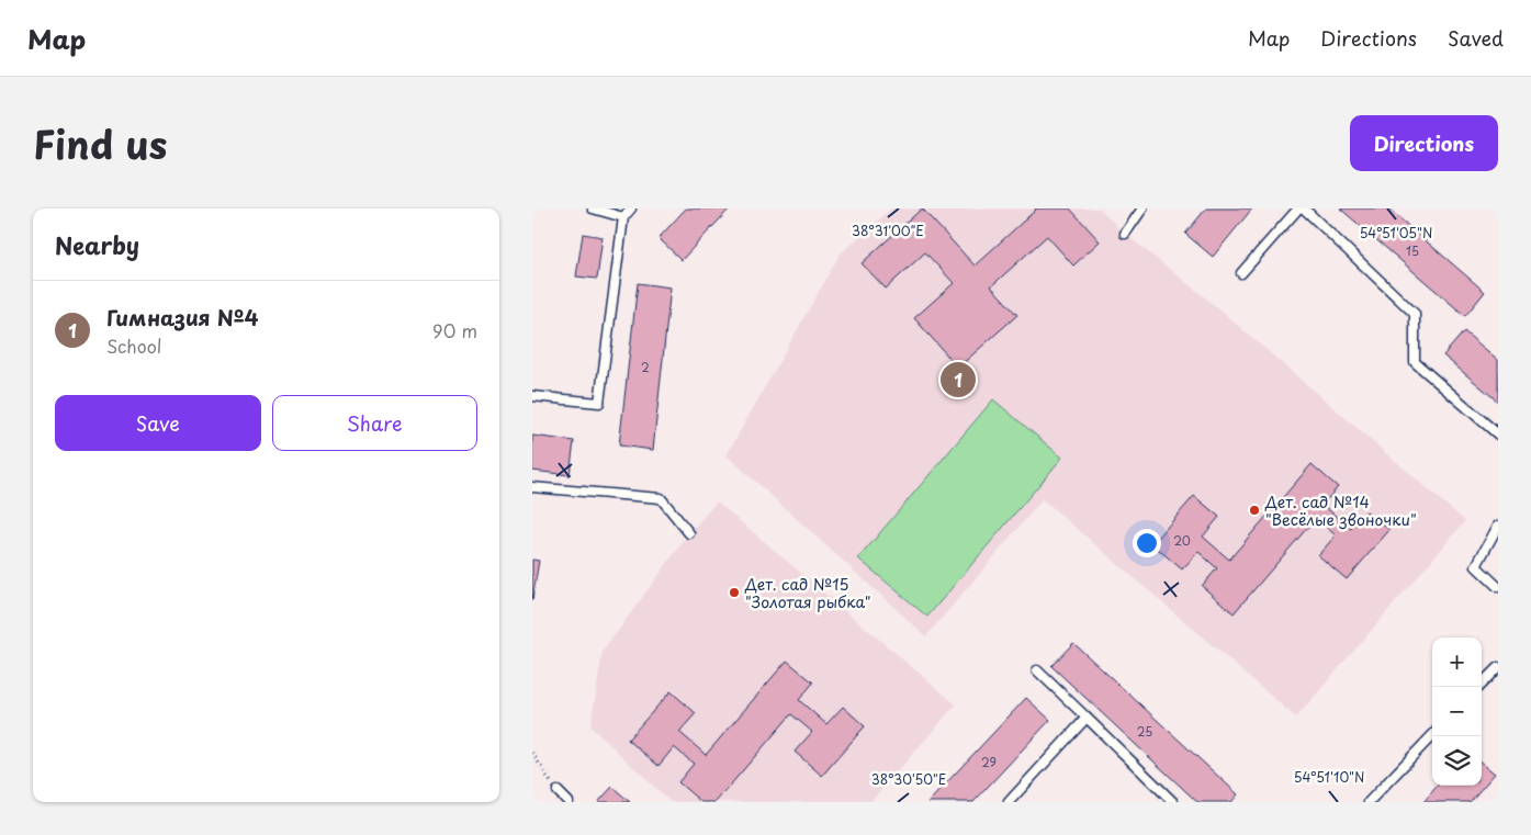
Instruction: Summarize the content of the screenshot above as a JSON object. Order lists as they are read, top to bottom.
{
  "places": ["Дет. сад №14 \"Весёлые звоночки\"", "Дет. сад №15 \"Золотая рыбка\""],
  "house_numbers": [
    "15",
    "2",
    "20",
    "25",
    "29"
  ],
  "page": {
    "header": "Map",
    "nav": ["Map", "Directions", "Saved"],
    "title": "Find us",
    "buttons": [
      "Directions",
      ["Save", "Share"]
    ],
    "heading": "Nearby",
    "list": [
      {
        "mark": "1",
        "name": "Гимназия №4",
        "note": "School",
        "value": "90 m"
      }
    ],
    "pins": "1",
    "map_buttons": ["+", "−"]
  },
  "coordinates": [
    "38°31'00\"E",
    "54°51'05\"N",
    "54°51'10\"N",
    "38°30'50\"E"
  ]
}
